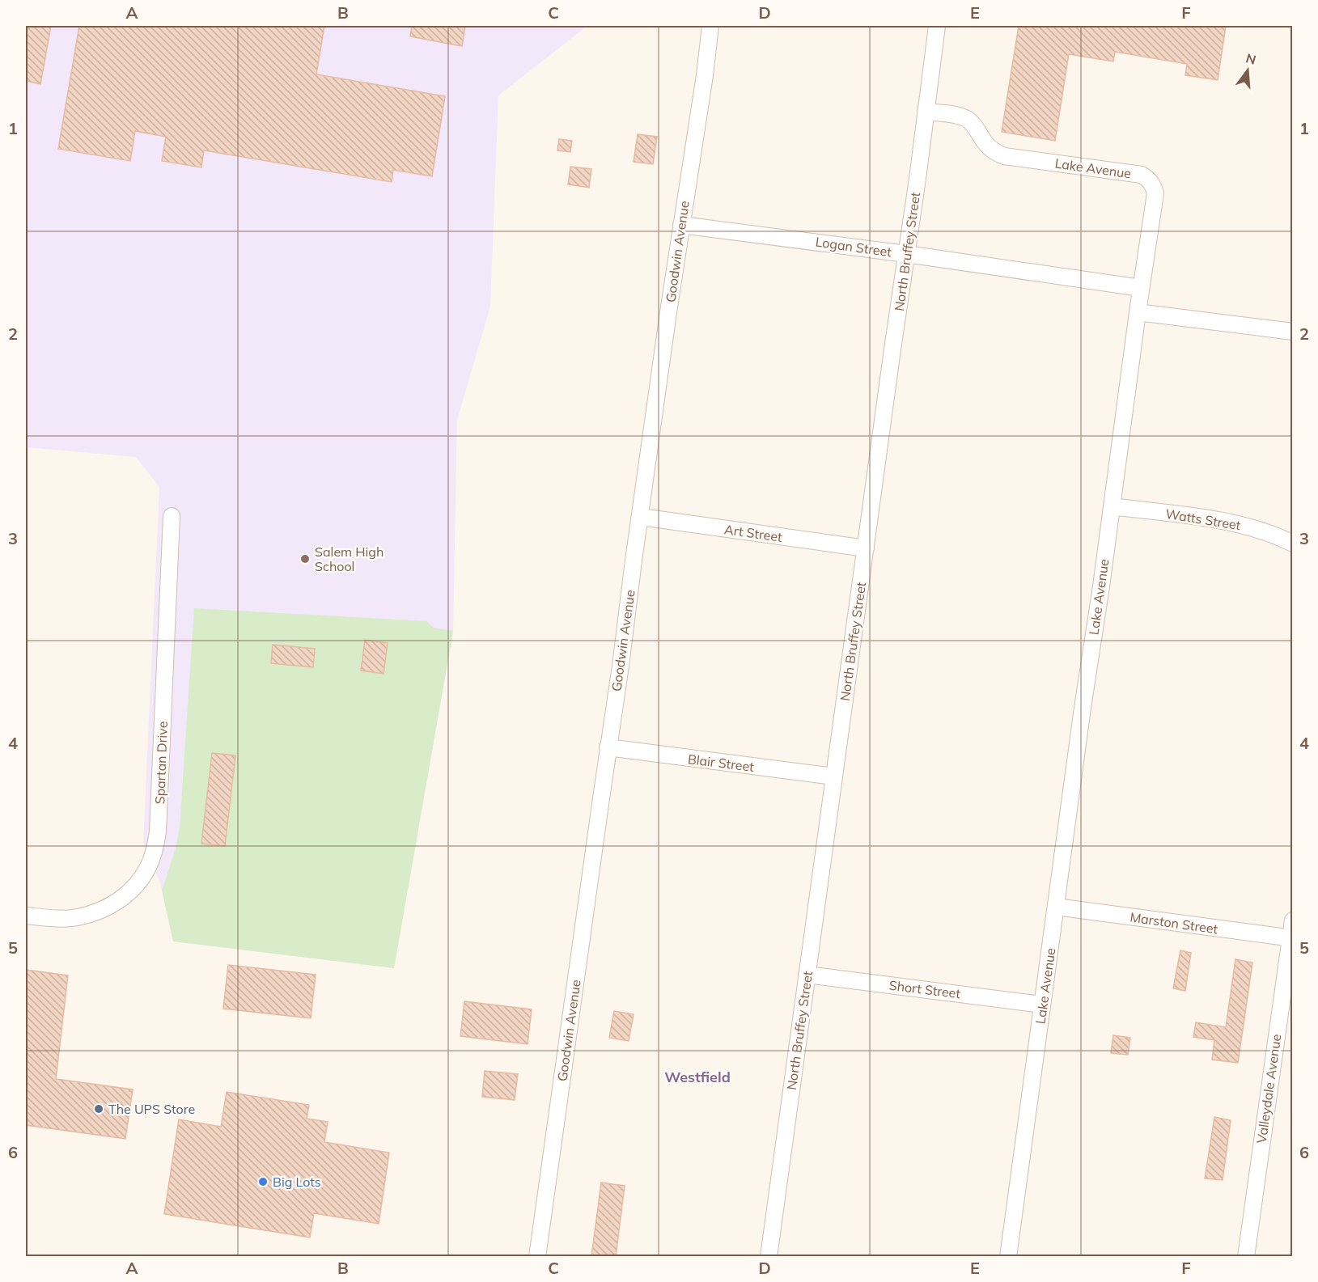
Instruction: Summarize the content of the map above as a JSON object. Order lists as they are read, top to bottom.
{
  "streets": {
    "street": [
      "Lake Avenue",
      "Logan Street",
      "Goodwin Avenue",
      "North Bruffey Street",
      "Watts Street",
      "Art Street",
      "Spartan Drive",
      "Blair Street",
      "Marston Street",
      "Short Street",
      "Valleydale Avenue"
    ]
  },
  "crossings": [
    ["Lake Avenue", "Logan Street"],
    ["Lake Avenue", "North Bruffey Street"],
    ["Lake Avenue", "Watts Street"],
    ["Lake Avenue", "Marston Street"],
    ["Lake Avenue", "Short Street"],
    ["Logan Street", "Goodwin Avenue"],
    ["Logan Street", "North Bruffey Street"],
    ["Goodwin Avenue", "Art Street"],
    ["Goodwin Avenue", "Blair Street"],
    ["North Bruffey Street", "Art Street"],
    ["North Bruffey Street", "Blair Street"],
    ["North Bruffey Street", "Short Street"],
    ["Marston Street", "Valleydale Avenue"]
  ],
  "districts": ["Westfield"],
  "places": ["Salem High School", "The UPS Store", "Big Lots"],
  "north": "top",
  "grid": {
    "columns": [
      "A",
      "B",
      "C",
      "D",
      "E",
      "F"
    ],
    "rows": [
      "1",
      "2",
      "3",
      "4",
      "5",
      "6"
    ]
  }
}
